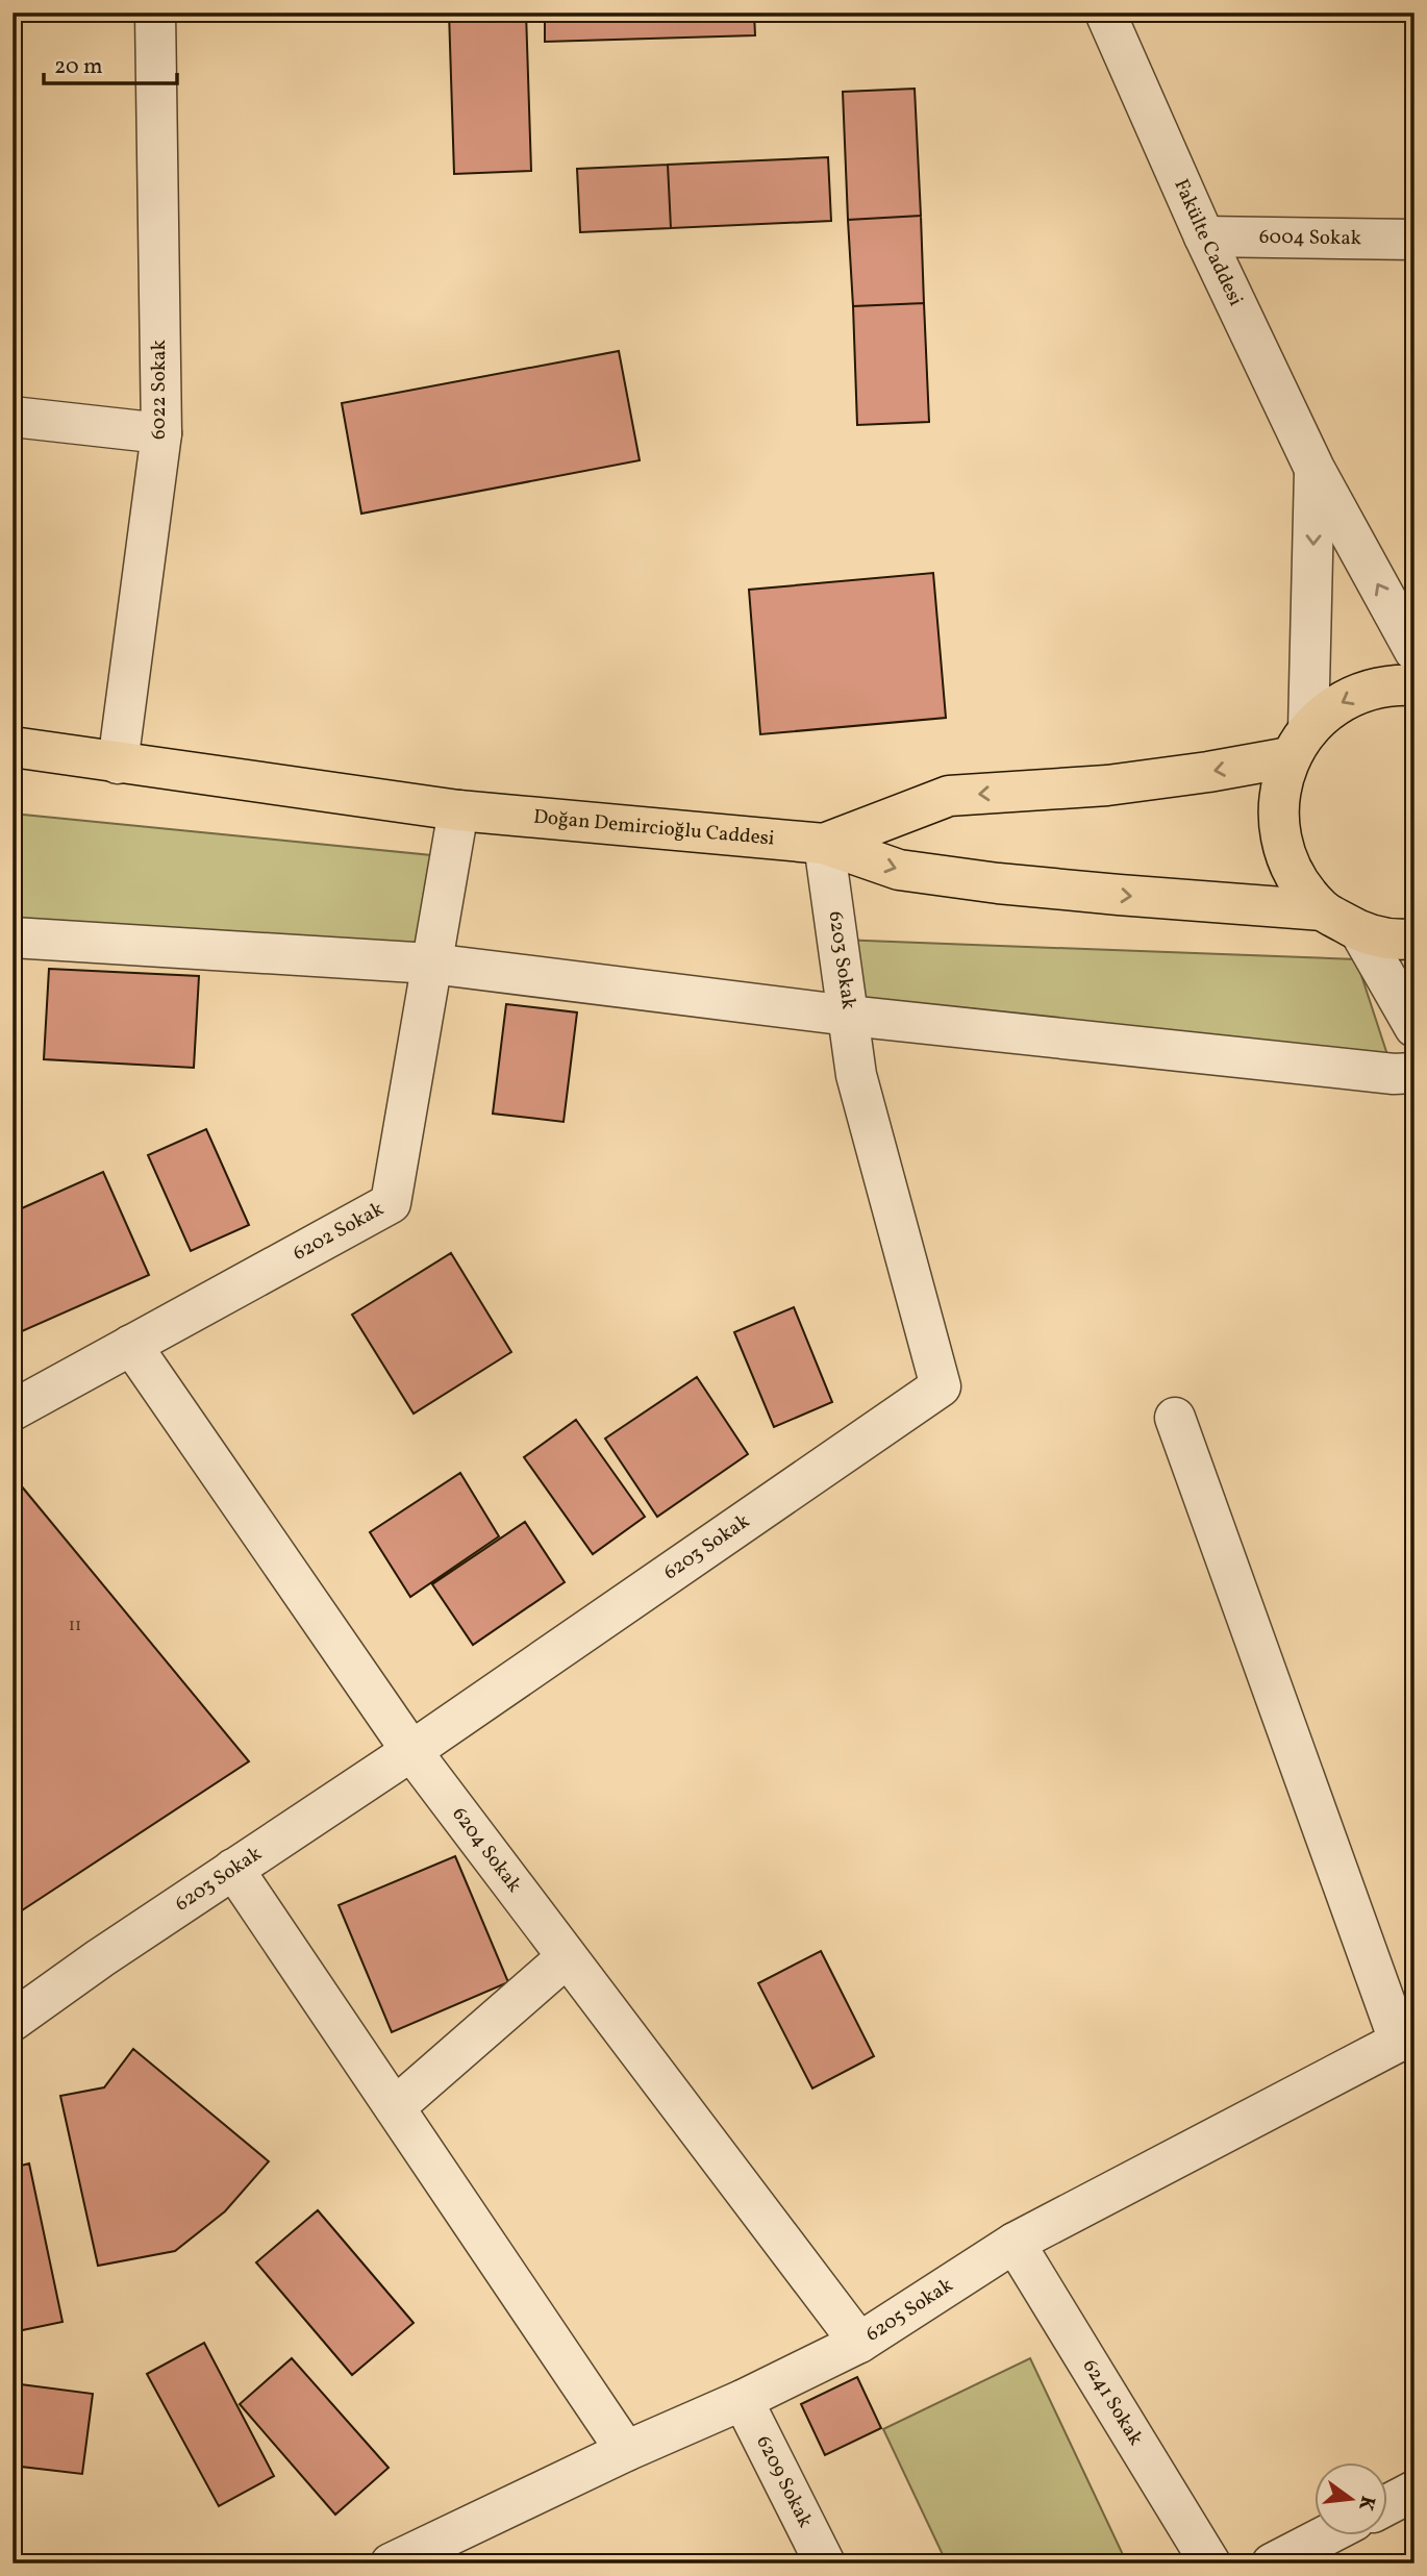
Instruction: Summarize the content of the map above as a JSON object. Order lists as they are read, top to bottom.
{
  "streets": {
    "main road": ["Doğan Demircioğlu Caddesi"],
    "street": [
      "6004 Sokak",
      "Fakülte Caddesi",
      "6022 Sokak",
      "6203 Sokak",
      "6202 Sokak",
      "6204 Sokak",
      "6205 Sokak",
      "6241 Sokak",
      "6209 Sokak"
    ]
  },
  "crossings": [
    ["6004 Sokak", "Fakülte Caddesi"],
    ["Fakülte Caddesi", "Doğan Demircioğlu Caddesi"],
    ["6022 Sokak", "Doğan Demircioğlu Caddesi"],
    ["Doğan Demircioğlu Caddesi", "6203 Sokak"],
    ["Doğan Demircioğlu Caddesi", "6202 Sokak"],
    ["6203 Sokak", "6204 Sokak"],
    ["6202 Sokak", "6204 Sokak"],
    ["6204 Sokak", "6205 Sokak"],
    ["6205 Sokak", "6241 Sokak"],
    ["6205 Sokak", "6209 Sokak"]
  ],
  "house_numbers": ["11"],
  "scale_bar": "20 m",
  "north": "right"
}
